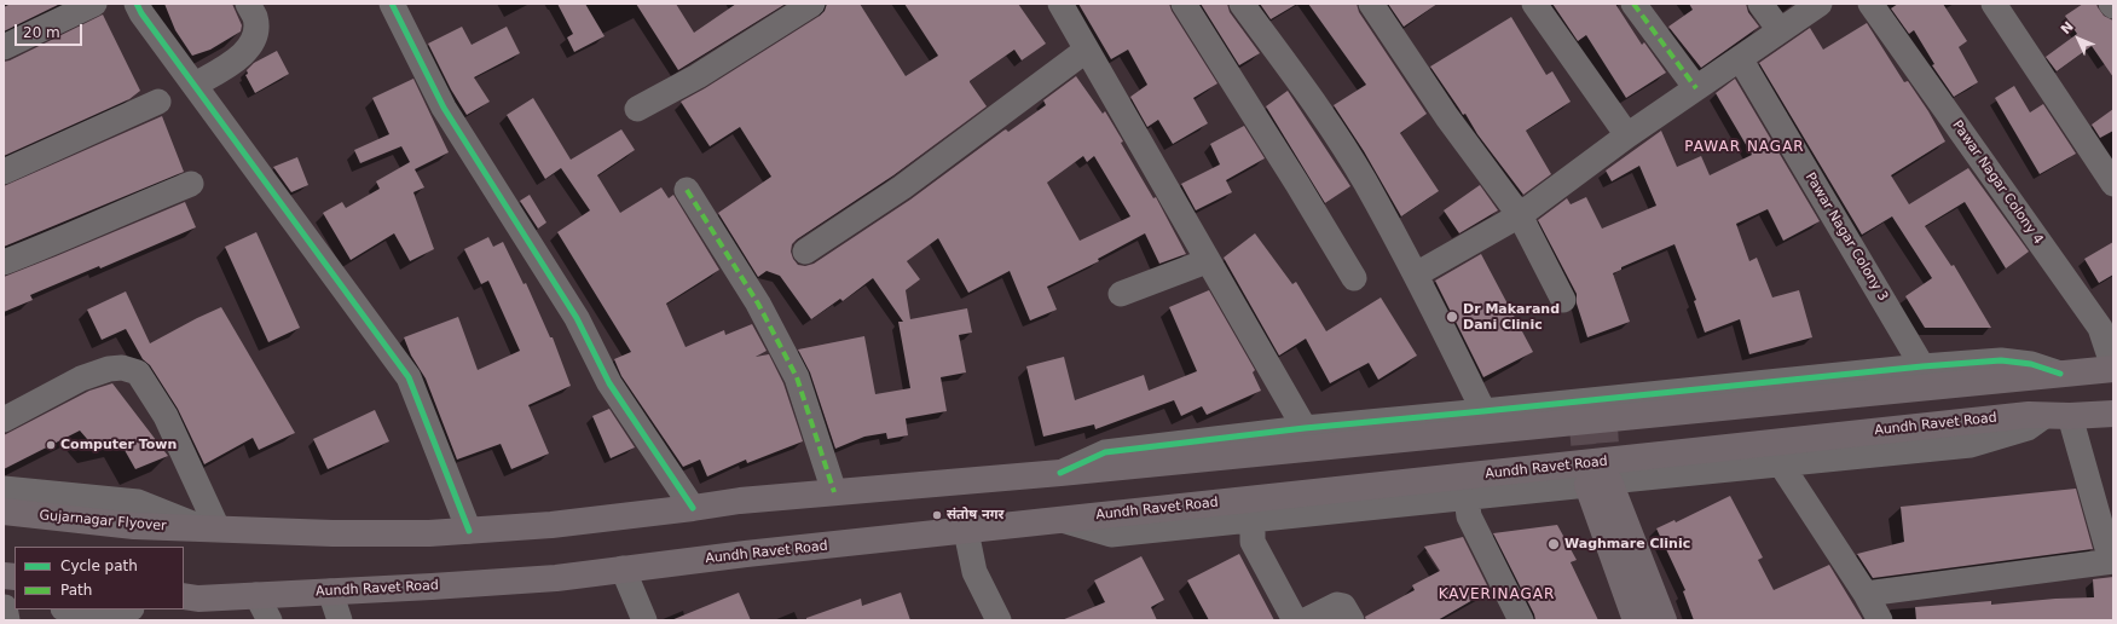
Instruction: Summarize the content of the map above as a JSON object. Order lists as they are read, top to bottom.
{
  "streets": {
    "main road": ["Aundh Ravet Road", "Gujarnagar Flyover"],
    "street": ["Pawar Nagar Colony 4", "Pawar Nagar Colony 3"]
  },
  "districts": ["PAWAR NAGAR", "KAVERINAGAR"],
  "places": [
    "Dr Makarand Dani Clinic",
    "Computer Town",
    "संतोष नगर",
    "Waghmare Clinic"
  ],
  "legend": ["Cycle path", "Path"],
  "scale_bar": "20 m",
  "north": "top left"
}
